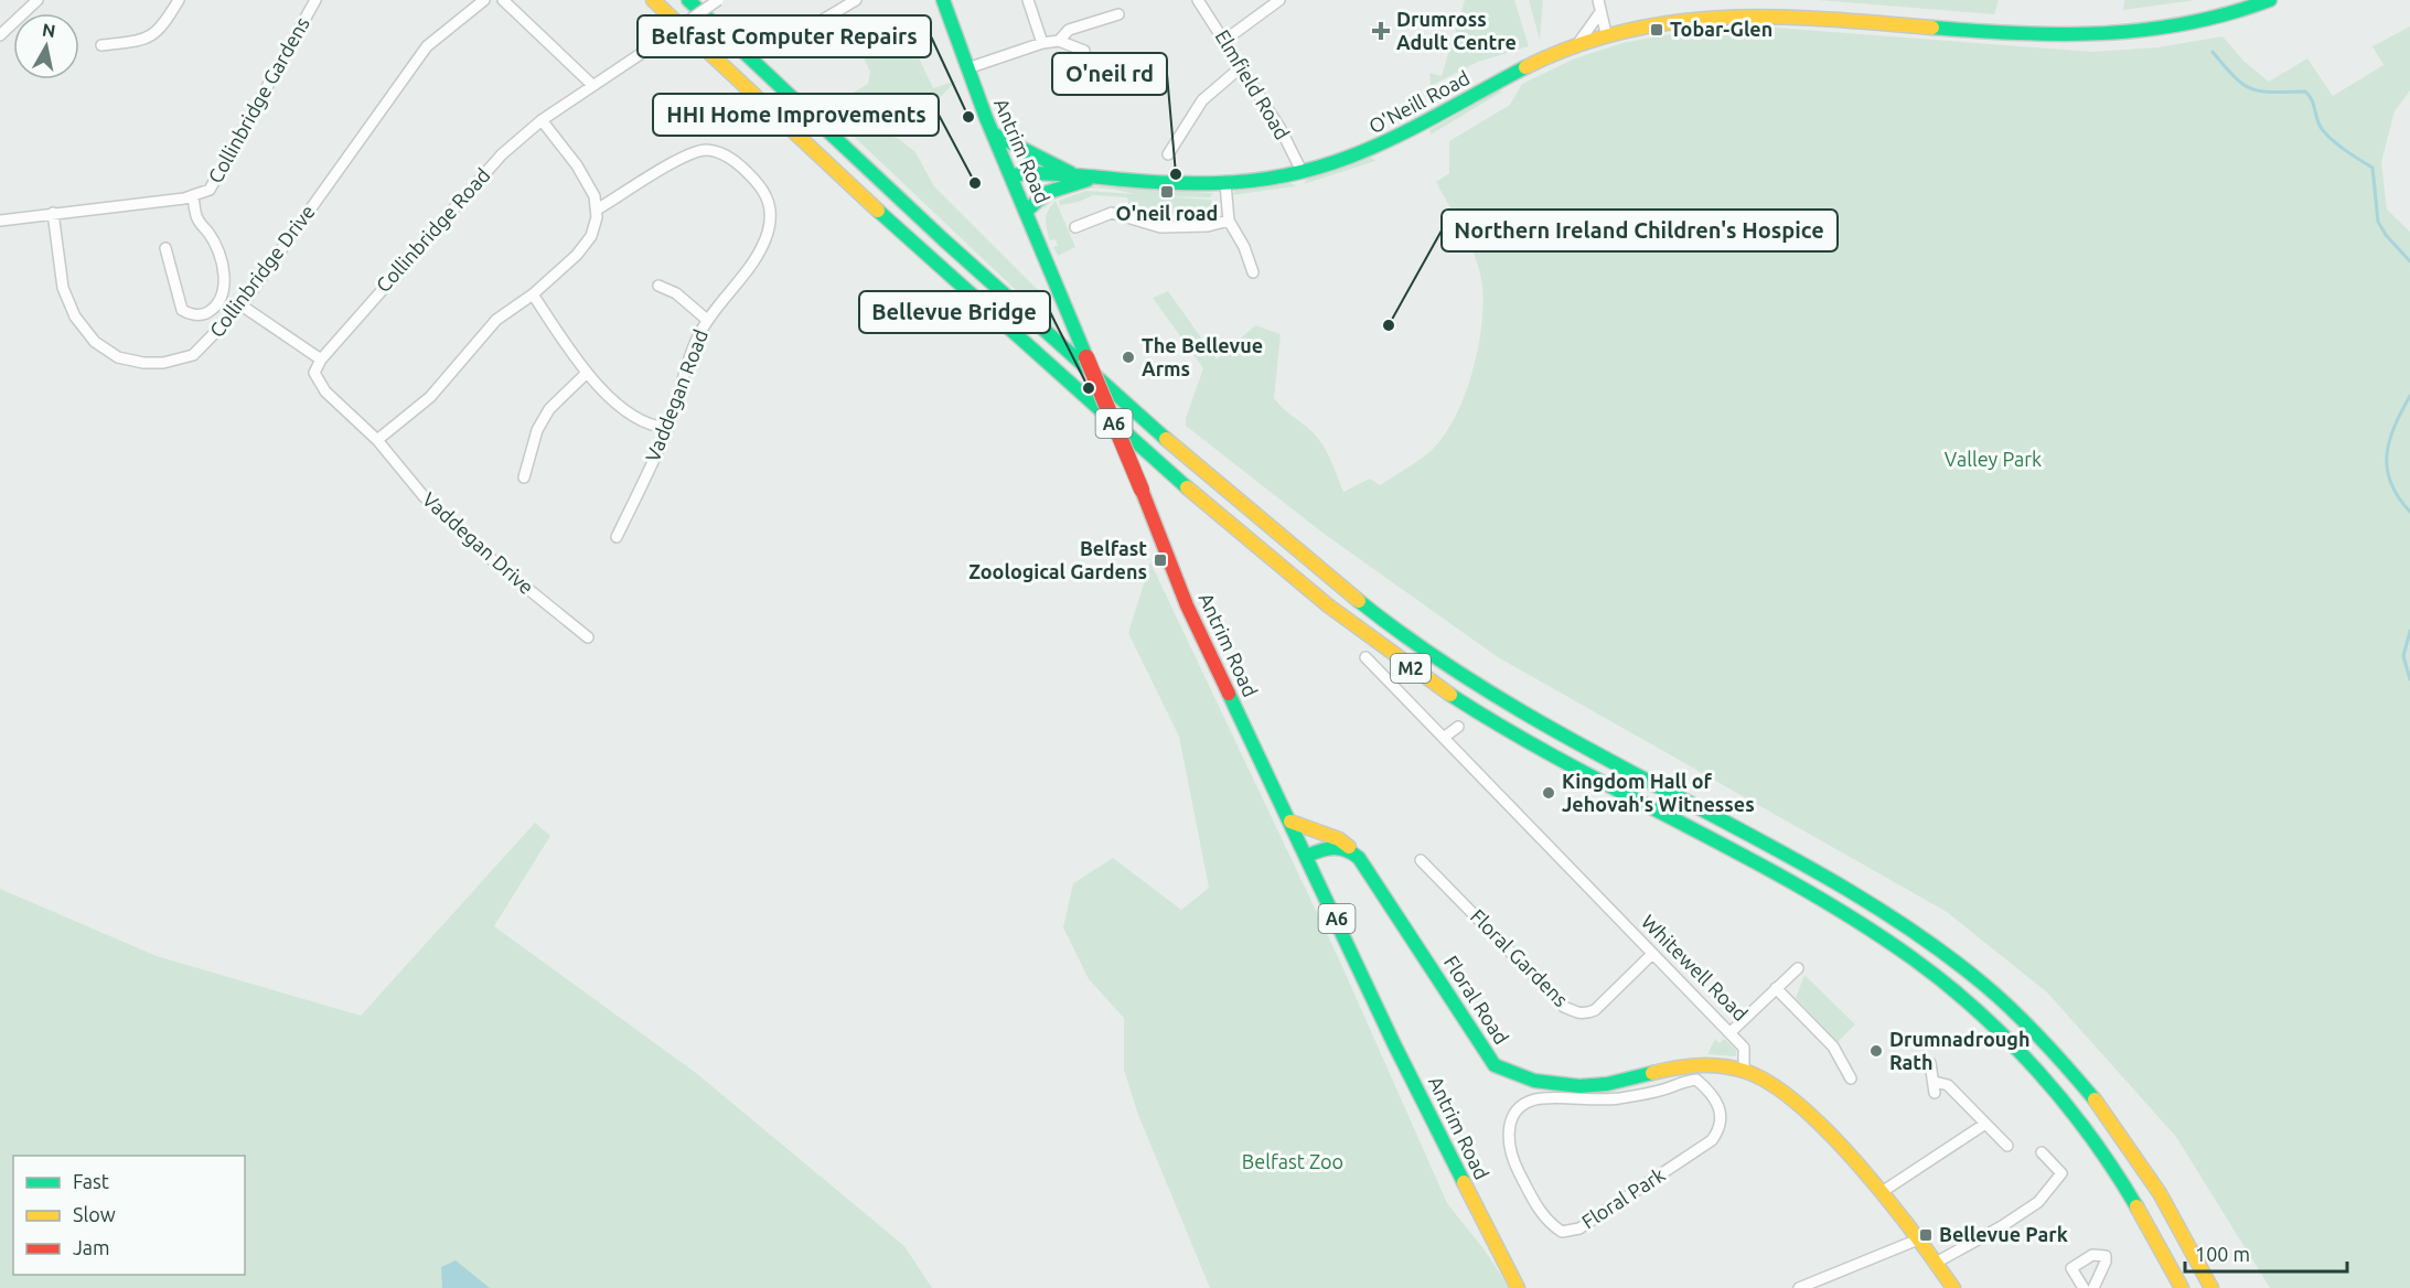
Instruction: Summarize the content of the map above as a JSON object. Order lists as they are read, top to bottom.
{
  "streets": {
    "main road": [
      "O'Neill Road",
      "Antrim Road",
      "A6",
      "M2",
      "Floral Road"
    ],
    "street": [
      "Elmfield Road",
      "Collinbridge Gardens",
      "Collinbridge Road",
      "Collinbridge Drive",
      "Vaddegan Road",
      "Vaddegan Drive",
      "Floral Gardens",
      "Whitewell Road",
      "Floral Park"
    ]
  },
  "crossings": [
    ["Elmfield Road", "O'Neill Road"],
    ["Collinbridge Gardens", "Collinbridge Drive"],
    ["O'Neill Road", "Antrim Road"],
    ["Floral Gardens", "Whitewell Road"],
    ["Whitewell Road", "Floral Road"]
  ],
  "parks": ["Valley Park", "Belfast Zoo"],
  "places": {
    "transit": [
      "Tobar-Glen",
      "O'neil road",
      "Belfast Zoological Gardens",
      "Bellevue Park"
    ],
    "health": ["Drumross Adult Centre"],
    "other": [
      "Belfast Computer Repairs",
      "O'neil rd",
      "HHI Home Improvements",
      "Northern Ireland Children's Hospice",
      "The Bellevue Arms",
      "Bellevue Bridge",
      "Kingdom Hall of Jehovah's Witnesses",
      "Drumnadrough Rath"
    ]
  },
  "legend": ["Fast", "Slow", "Jam"],
  "scale_bar": "100 m",
  "north": "top"
}
